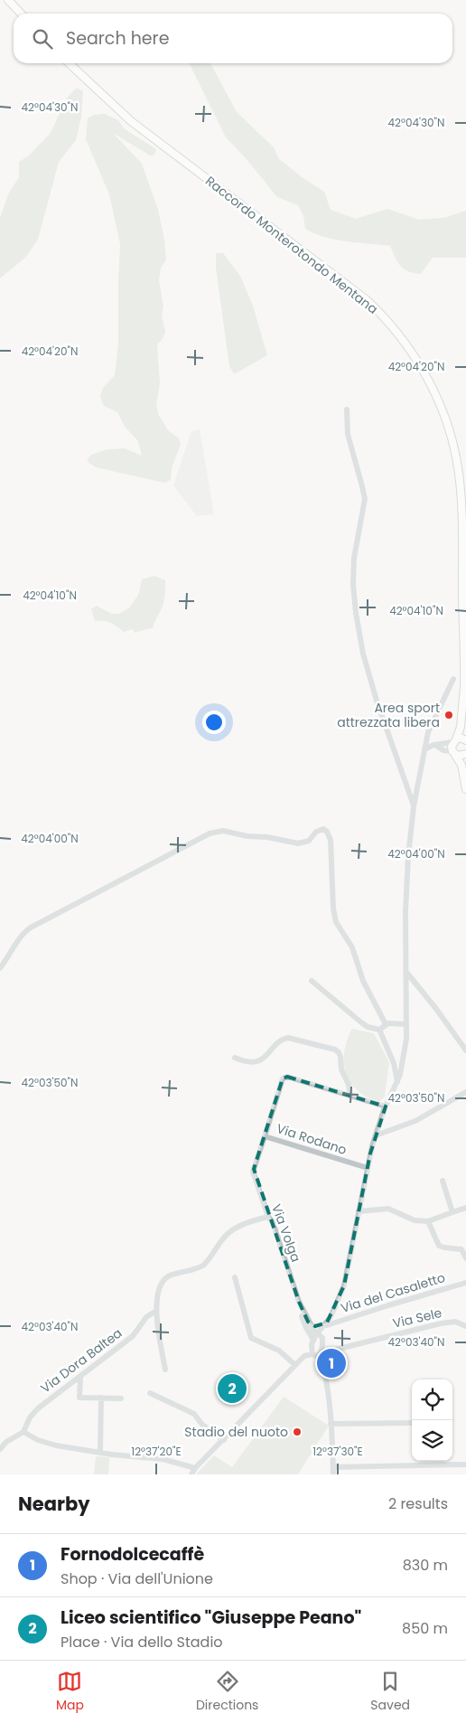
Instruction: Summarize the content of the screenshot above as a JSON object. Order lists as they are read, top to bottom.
{
  "streets": {
    "main road": ["Raccordo Monterotondo Mentana"],
    "street": [
      "Via Rodano",
      "Via Volga",
      "Via del Casaletto",
      "Via Sele",
      "Via Dora Baltea"
    ]
  },
  "crossings": [
    ["Via Rodano", "Via Volga"]
  ],
  "places": ["Area sport attrezzata libera", "Stadio del nuoto"],
  "page": {
    "search": "Search here",
    "pins": ["1", "2"],
    "heading": ["Nearby", "2 results"],
    "list": [
      {
        "mark": "1",
        "name": "Fornodolcecaffè",
        "note": "Shop · Via dell'Unione",
        "value": "830 m"
      },
      {
        "mark": "2",
        "name": "Liceo scientifico \"Giuseppe Peano\"",
        "note": "Place · Via dello Stadio",
        "value": "850 m"
      }
    ],
    "nav": ["Map", "Directions", "Saved"]
  },
  "coordinates": [
    "42°04'30\"N",
    "42°04'20\"N",
    "42°04'10\"N",
    "42°04'00\"N",
    "42°03'50\"N",
    "42°03'40\"N",
    "12°37'20\"E",
    "12°37'30\"E"
  ]
}
